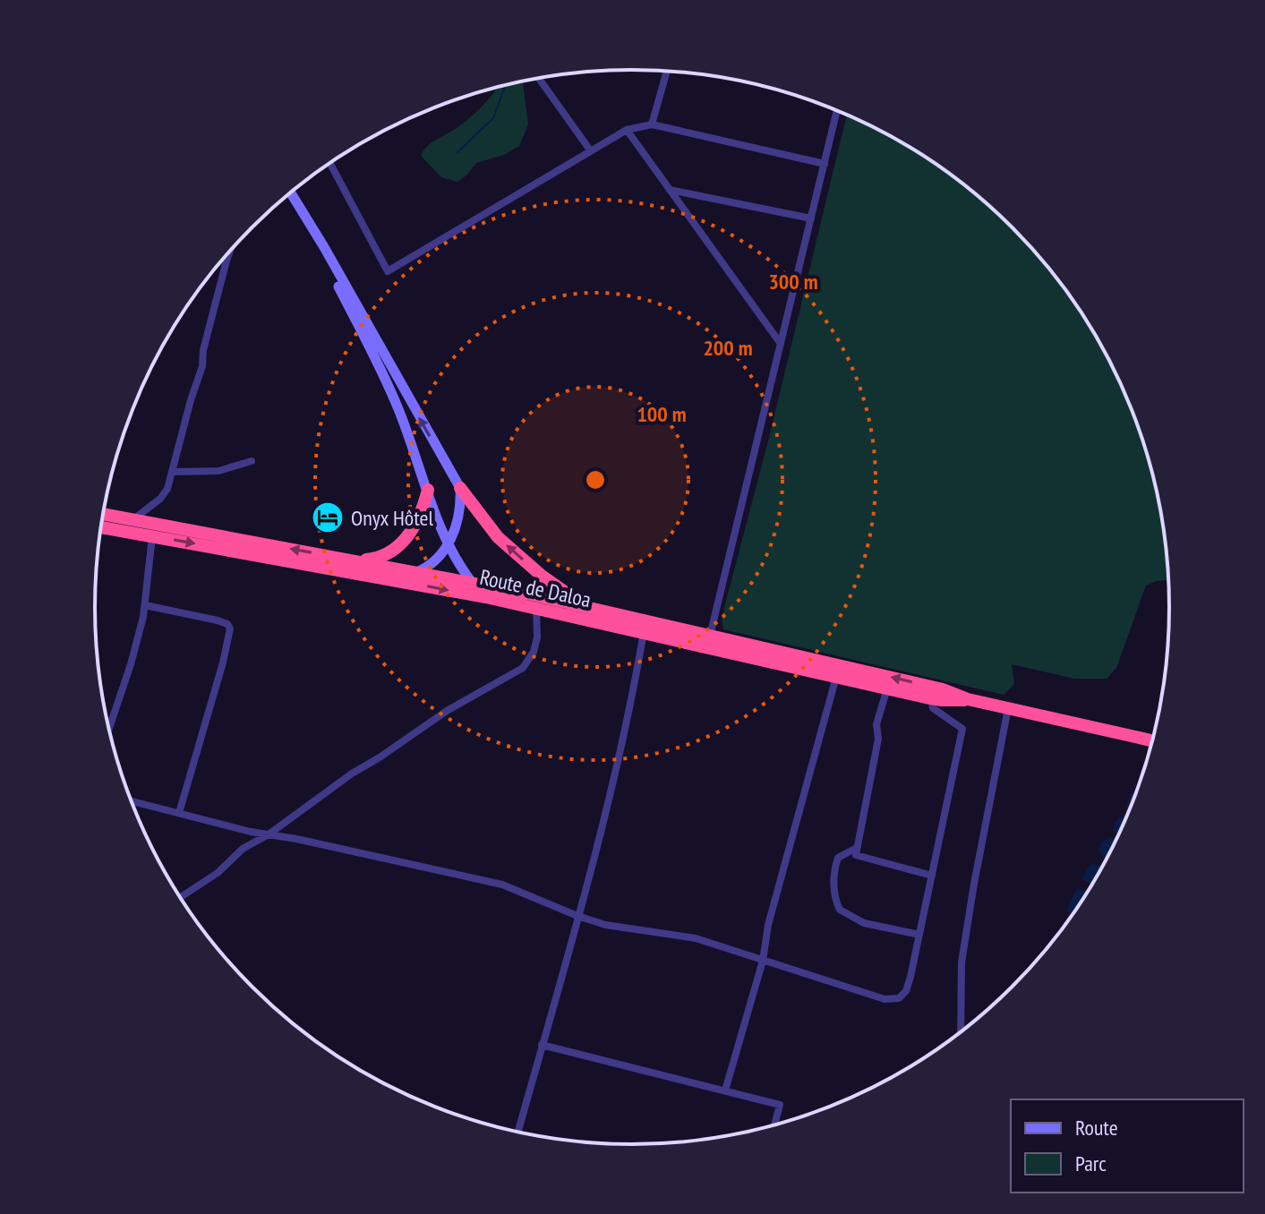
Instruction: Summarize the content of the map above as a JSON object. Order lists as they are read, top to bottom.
{
  "streets": {
    "highway": ["Route de Daloa"]
  },
  "places": {
    "hotel": ["Onyx Hôtel"]
  },
  "legend": ["Route", "Parc"],
  "rings": ["300 m", "200 m", "100 m"]
}
